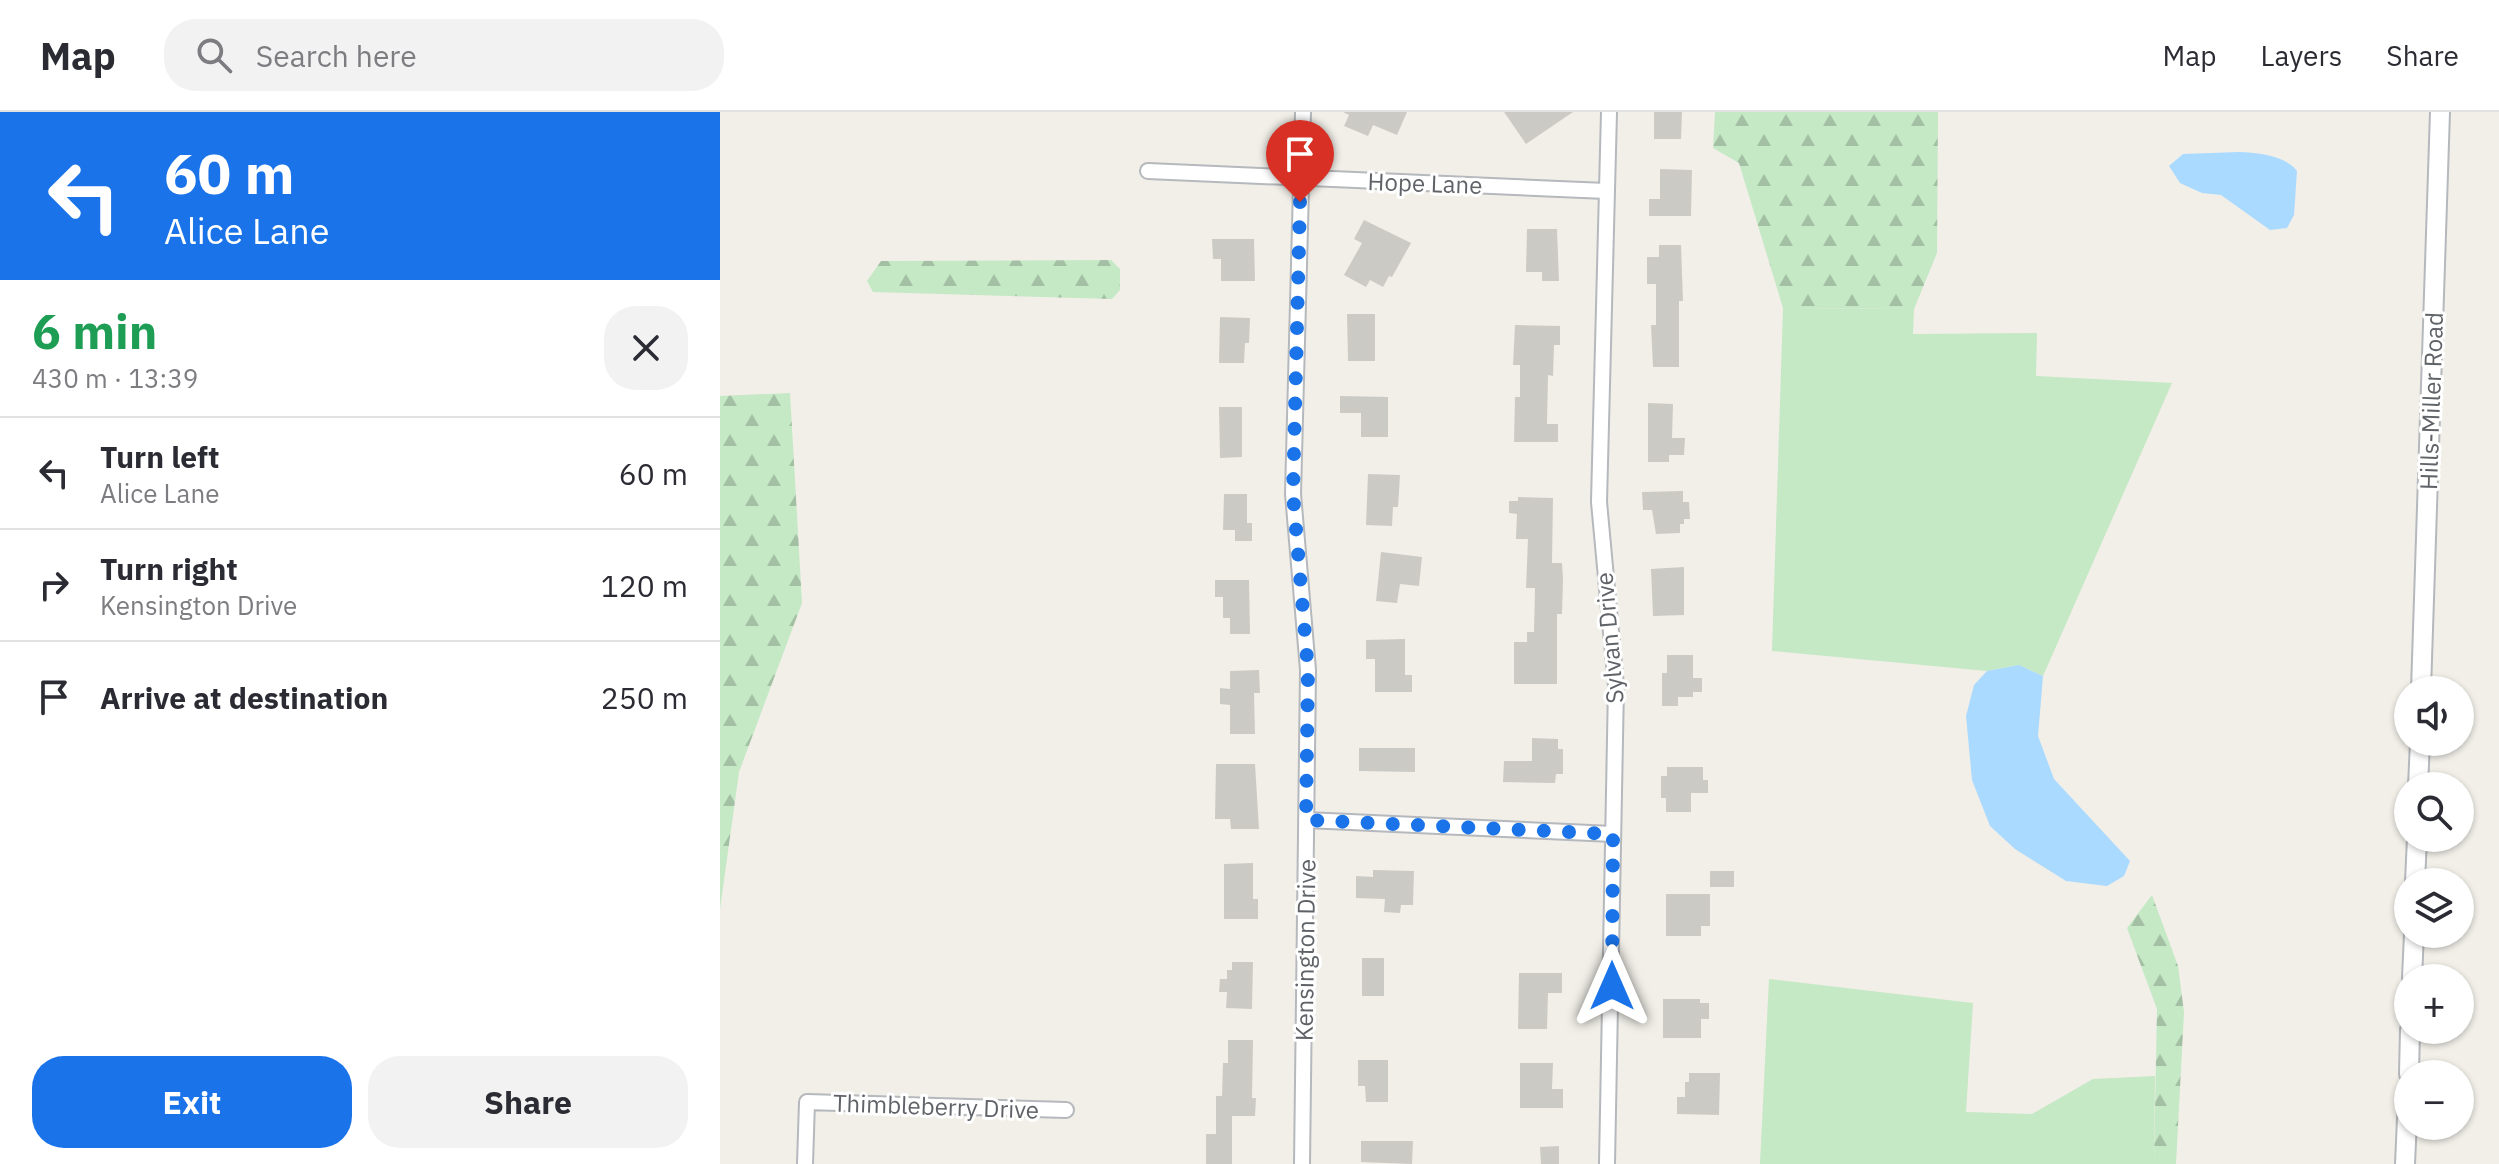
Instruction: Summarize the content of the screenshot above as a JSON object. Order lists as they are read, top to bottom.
{
  "streets": {
    "street": [
      "Hope Lane",
      "Hills-Miller Road",
      "Sylvan Drive",
      "Kensington Drive",
      "Thimbleberry Drive"
    ]
  },
  "crossings": [
    ["Hope Lane", "Sylvan Drive"],
    ["Hope Lane", "Kensington Drive"]
  ],
  "page": {
    "header": "Map",
    "search": "Search here",
    "nav": ["Map", "Layers", "Share"],
    "turn": ["60 m", "Alice Lane"],
    "heading": ["6 min", "430 m · 13:39"],
    "list": [
      {
        "name": "Turn left",
        "note": "Alice Lane",
        "value": "60 m"
      },
      {
        "name": "Turn right",
        "note": "Kensington Drive",
        "value": "120 m"
      },
      {
        "name": "Arrive at destination",
        "value": "250 m"
      }
    ],
    "map_buttons": ["+", "−"],
    "buttons": ["Exit", "Share"]
  }
}
